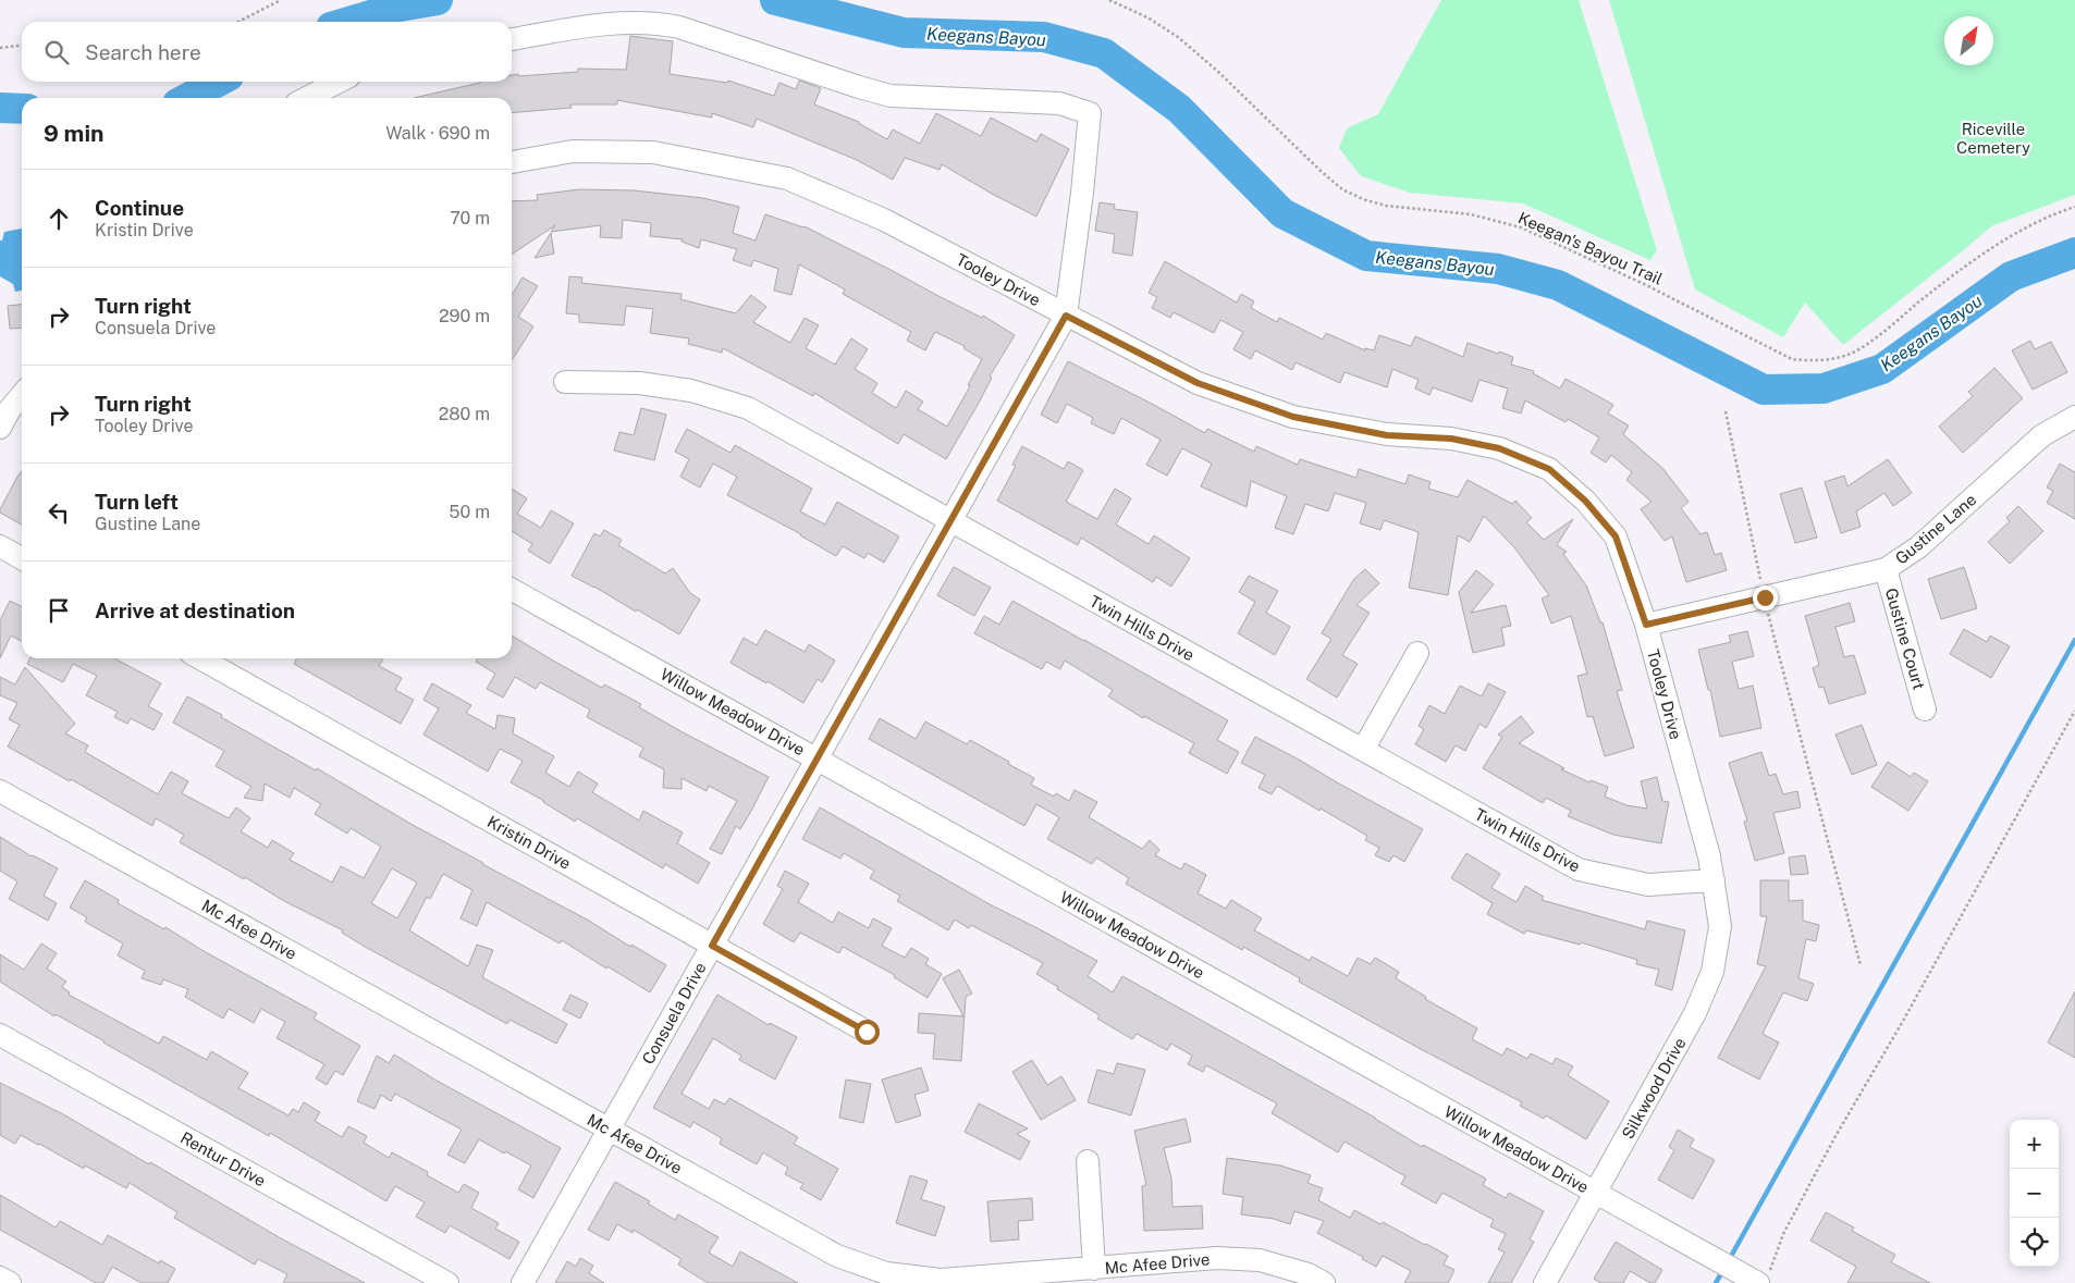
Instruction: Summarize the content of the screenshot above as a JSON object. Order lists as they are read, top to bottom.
{
  "streets": {
    "street": [
      "Tooley Drive",
      "Gustine Lane",
      "Twin Hills Drive",
      "Gustine Court",
      "Willow Meadow Drive",
      "Kristin Drive",
      "Mc Afee Drive",
      "Consuela Drive",
      "Silkwood Drive",
      "Rentur Drive"
    ],
    "path": ["Keegan's Bayou Trail"]
  },
  "crossings": [
    ["Tooley Drive", "Gustine Lane"],
    ["Tooley Drive", "Twin Hills Drive"],
    ["Tooley Drive", "Consuela Drive"],
    ["Tooley Drive", "Silkwood Drive"],
    ["Gustine Lane", "Gustine Court"],
    ["Twin Hills Drive", "Consuela Drive"],
    ["Twin Hills Drive", "Silkwood Drive"],
    ["Willow Meadow Drive", "Consuela Drive"],
    ["Willow Meadow Drive", "Silkwood Drive"],
    ["Kristin Drive", "Consuela Drive"],
    ["Mc Afee Drive", "Consuela Drive"]
  ],
  "water": ["Keegans Bayou"],
  "parks": ["Riceville Cemetery"],
  "north": "top right",
  "page": {
    "search": "Search here",
    "heading": ["9 min", "Walk · 690 m"],
    "list": [
      ["Continue", "Kristin Drive", "70 m"],
      ["Turn right", "Consuela Drive", "290 m"],
      ["Turn right", "Tooley Drive", "280 m"],
      ["Turn left", "Gustine Lane", "50 m"],
      "Arrive at destination"
    ],
    "map_buttons": ["+", "−"]
  }
}
